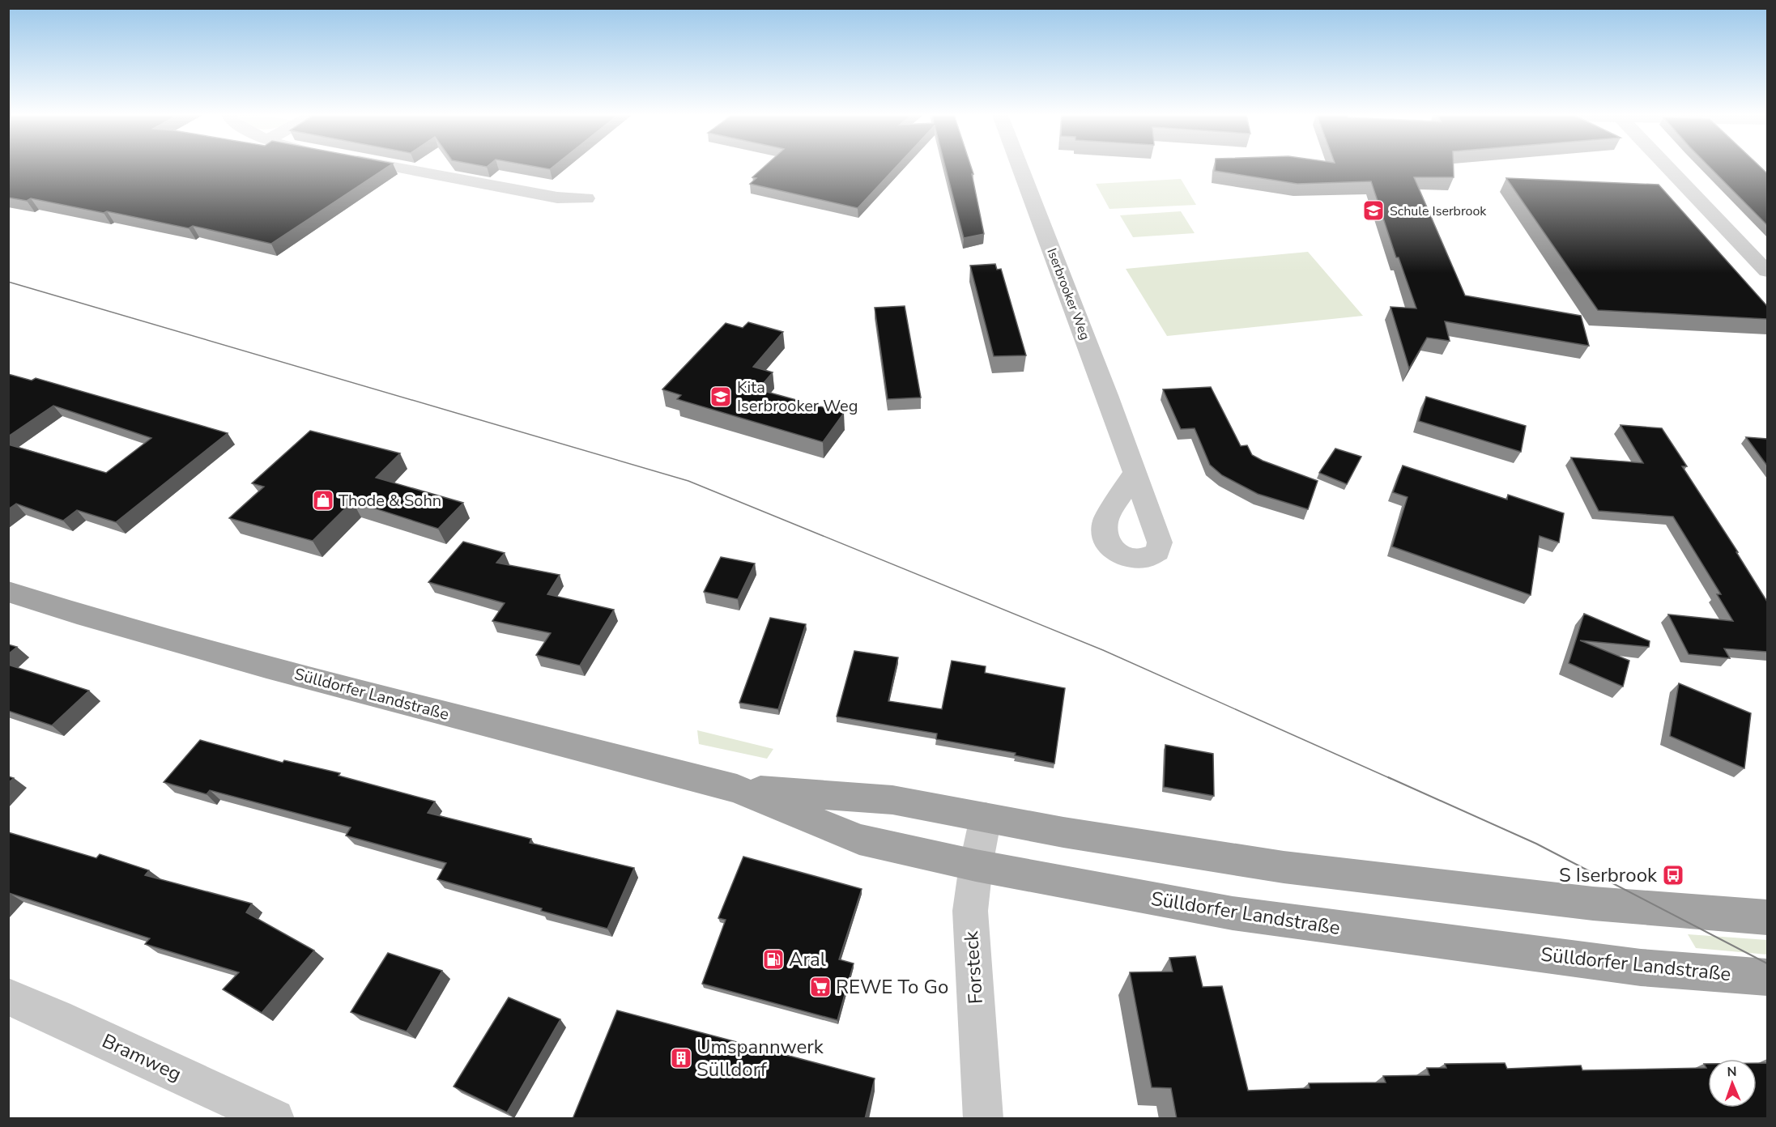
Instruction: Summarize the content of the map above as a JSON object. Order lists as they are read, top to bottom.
{
  "streets": {
    "main road": ["Sülldorfer Landstraße"],
    "street": ["Iserbrooker Weg", "Forsteck", "Bramweg"]
  },
  "crossings": [
    ["Sülldorfer Landstraße", "Forsteck"]
  ],
  "places": {
    "school or university": ["Schule Iserbrook", "Kita Iserbrooker Weg"],
    "shop": ["Thode & Sohn"],
    "bus stop": ["S Iserbrook"],
    "fuel station": ["Aral"],
    "supermarket": ["REWE To Go"],
    "building": ["Umspannwerk Sülldorf"]
  },
  "north": "top"
}
